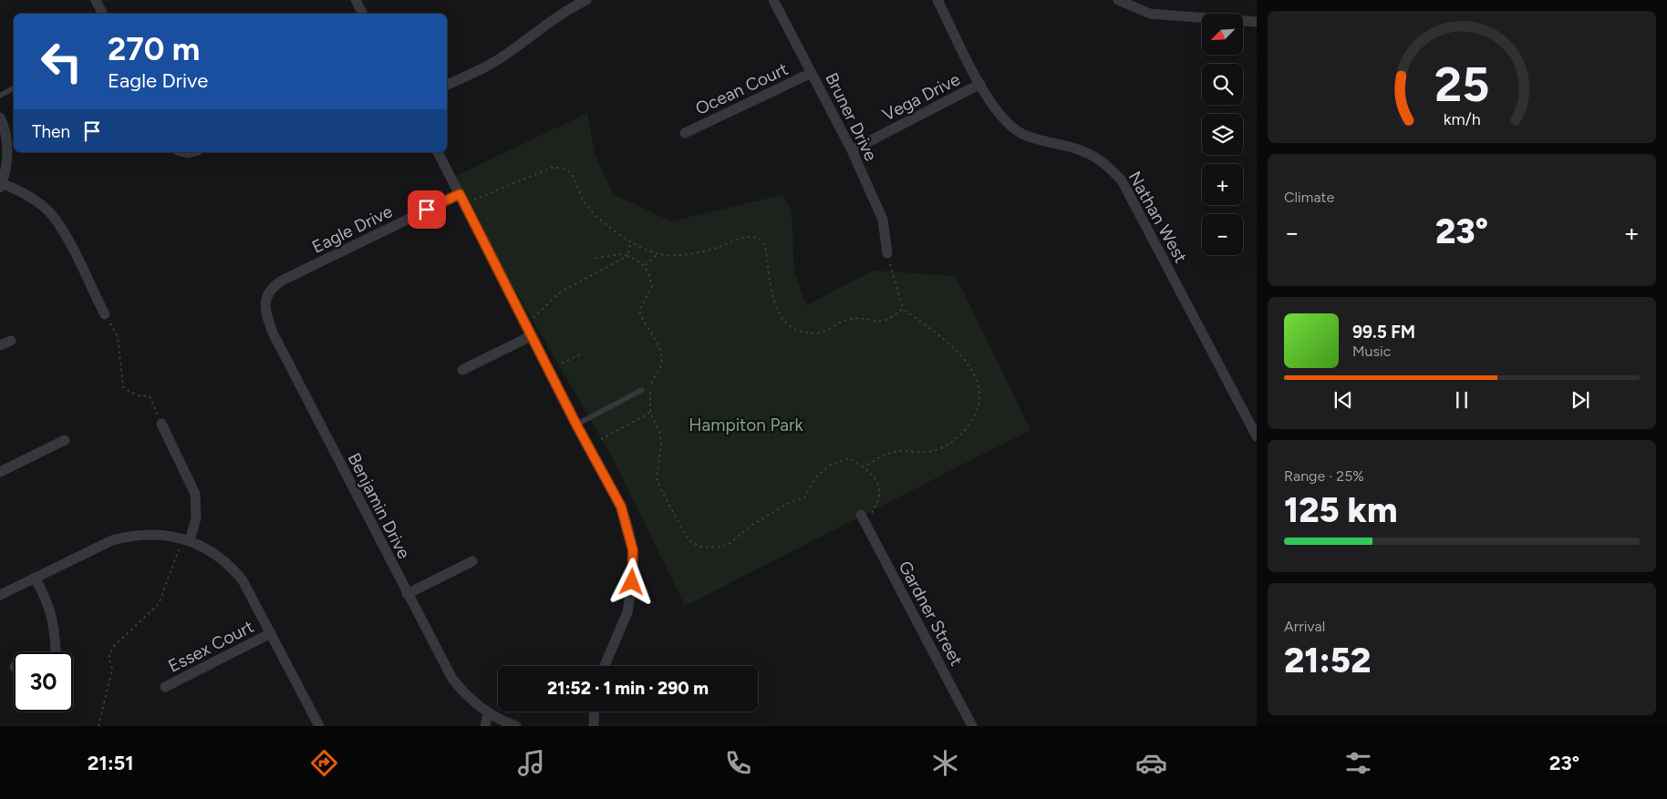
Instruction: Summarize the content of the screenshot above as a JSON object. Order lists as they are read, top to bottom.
{
  "streets": {
    "street": [
      "Ocean Court",
      "Vega Drive",
      "Bruner Drive",
      "Nathan West",
      "Eagle Drive",
      "Benjamin Drive",
      "Gardner Street",
      "Essex Court"
    ]
  },
  "crossings": [
    ["Ocean Court", "Bruner Drive"],
    ["Vega Drive", "Bruner Drive"],
    ["Vega Drive", "Nathan West"],
    ["Eagle Drive", "Benjamin Drive"]
  ],
  "parks": ["Hampiton Park"],
  "north": "bottom left",
  "page": {
    "map_buttons": ["+", "−"],
    "turn": ["270 m", "Eagle Drive"],
    "then": "Then",
    "tile": [
      "Climate",
      ["Range · 25%", "125 km"],
      ["Arrival", "21:52"]
    ],
    "heat": ["−", "23°", "+"],
    "song": ["99.5 FM", "Music"],
    "limit": "30",
    "trip": "21:52 · 1 min · 290 m",
    "tabs": ["21:51", "23°"],
    "gauge": ["25", "km/h"]
  }
}
